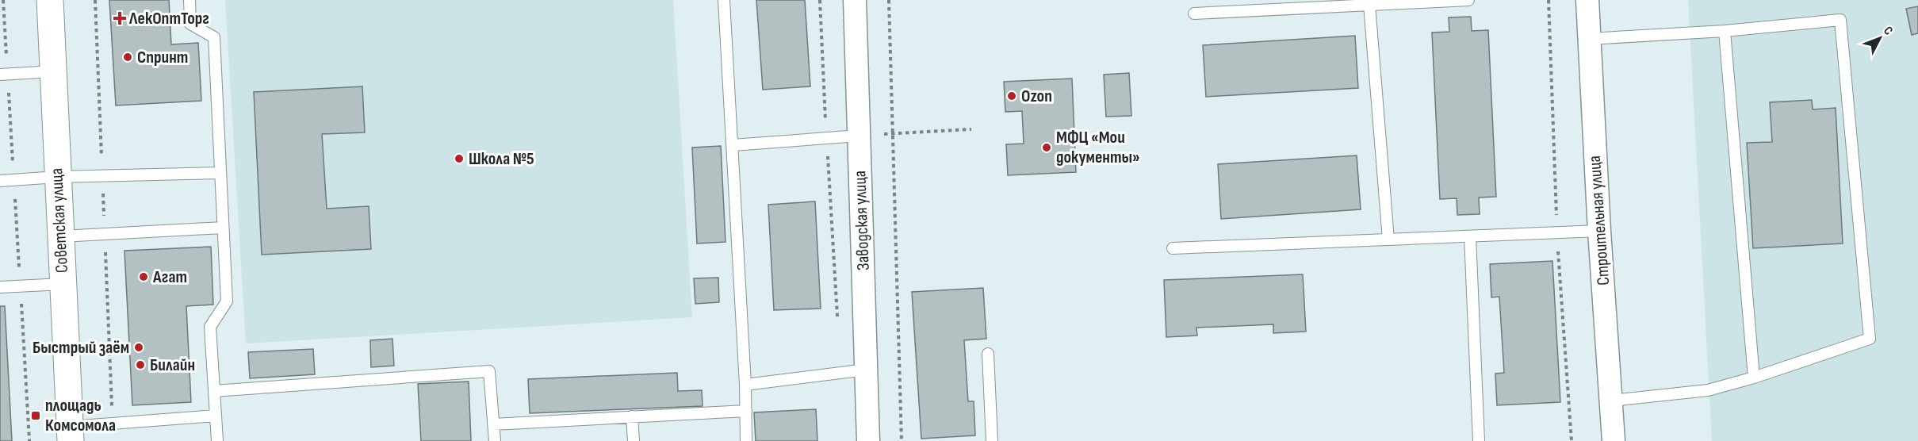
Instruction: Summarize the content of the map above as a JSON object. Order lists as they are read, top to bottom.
{
  "streets": {
    "street": ["Советская улица", "Заводская улица", "Строительная улица"]
  },
  "places": {
    "health": ["ЛекОптТорг"],
    "other": [
      "Спринт",
      "Ozon",
      "МФЦ «Мои документы»",
      "Школа №5",
      "Агат",
      "Быстрый заём",
      "Билайн"
    ],
    "transit": ["площадь Комсомола"]
  },
  "north": "top right"
}
